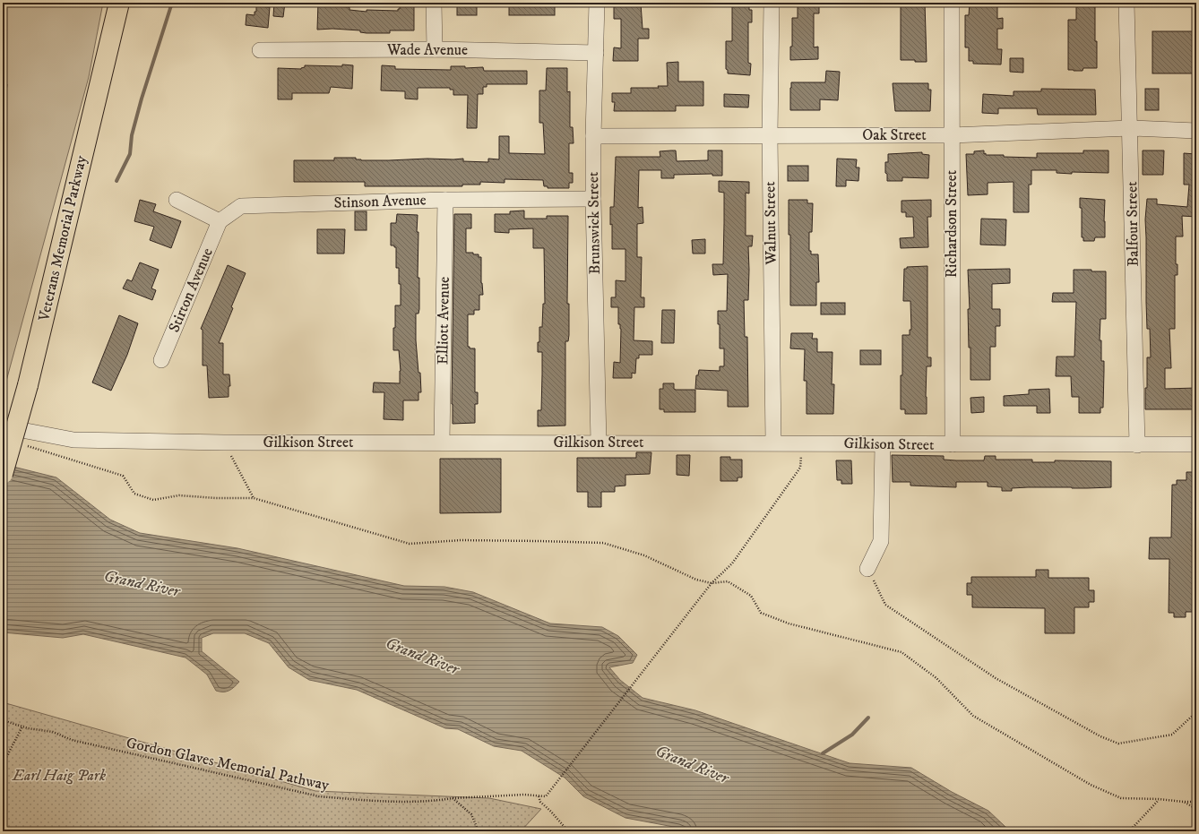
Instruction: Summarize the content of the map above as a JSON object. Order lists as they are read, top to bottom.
{
  "streets": {
    "main road": ["Veterans Memorial Parkway"],
    "street": [
      "Wade Avenue",
      "Oak Street",
      "Stinson Avenue",
      "Brunswick Street",
      "Walnut Street",
      "Richardson Street",
      "Balfour Street",
      "Stirton Avenue",
      "Elliott Avenue",
      "Gilkison Street"
    ],
    "path": ["Gordon Glaves Memorial Pathway"]
  },
  "crossings": [
    ["Wade Avenue", "Brunswick Street"],
    ["Oak Street", "Brunswick Street"],
    ["Oak Street", "Walnut Street"],
    ["Oak Street", "Richardson Street"],
    ["Oak Street", "Balfour Street"],
    ["Stinson Avenue", "Brunswick Street"],
    ["Stinson Avenue", "Stirton Avenue"],
    ["Stinson Avenue", "Elliott Avenue"],
    ["Brunswick Street", "Gilkison Street"],
    ["Walnut Street", "Gilkison Street"],
    ["Richardson Street", "Gilkison Street"],
    ["Balfour Street", "Gilkison Street"],
    ["Elliott Avenue", "Gilkison Street"]
  ],
  "water": ["Grand River"],
  "parks": ["Earl Haig Park"]
}
